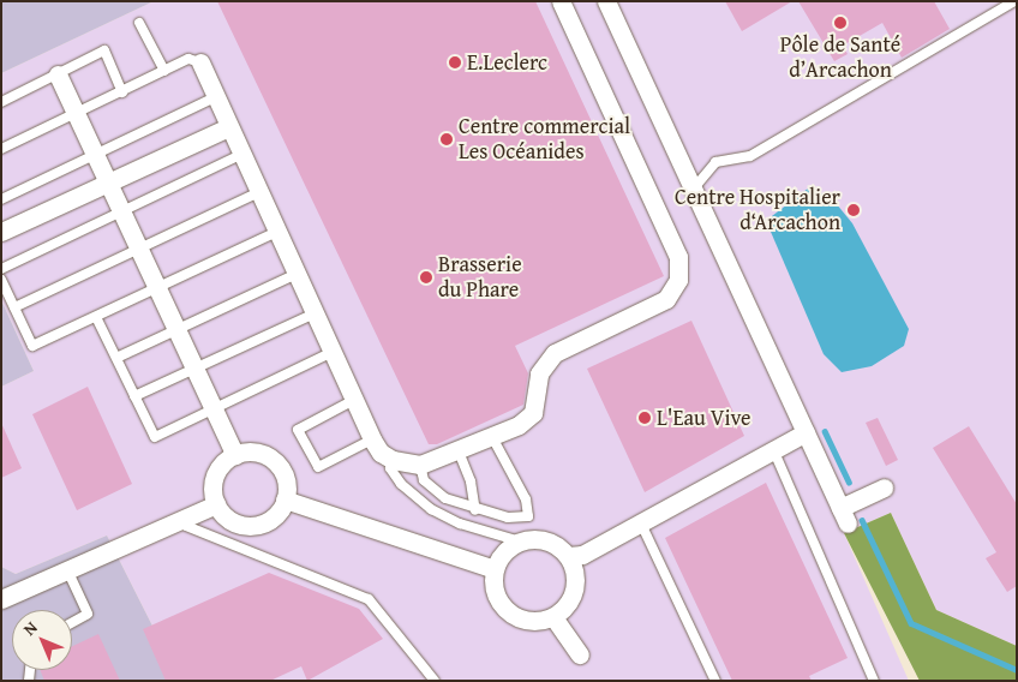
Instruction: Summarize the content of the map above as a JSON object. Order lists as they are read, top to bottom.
{
  "places": [
    "Pôle de Santé d’Arcachon",
    "E.Leclerc",
    "Centre commercial Les Océanides",
    "Centre Hospitalier d‘Arcachon",
    "Brasserie du Phare",
    "L'Eau Vive"
  ],
  "north": "top left"
}
